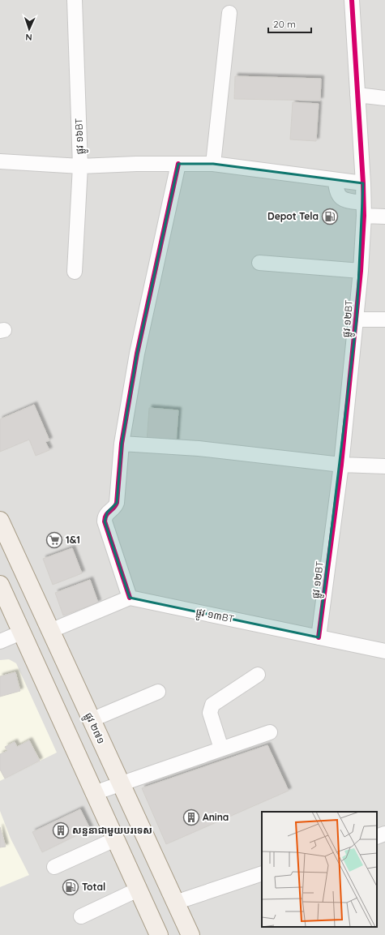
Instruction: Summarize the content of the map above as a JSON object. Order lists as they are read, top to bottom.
{
  "streets": {
    "main road": ["ផ្លូវ ២៧១"],
    "street": ["ផ្លូវ ១៦BT", "ផ្លូវ ១២BT", "ផ្លូវ ១៣BT"]
  },
  "crossings": [
    ["ផ្លូវ ១២BT", "ផ្លូវ ១៣BT"]
  ],
  "places": {
    "fuel station": ["Depot Tela", "Total"],
    "supermarket": ["1&1"],
    "building": ["Anina", "សន្ទនាជាមួយបរទេស"]
  },
  "scale_bar": "20 m",
  "north": "bottom"
}
